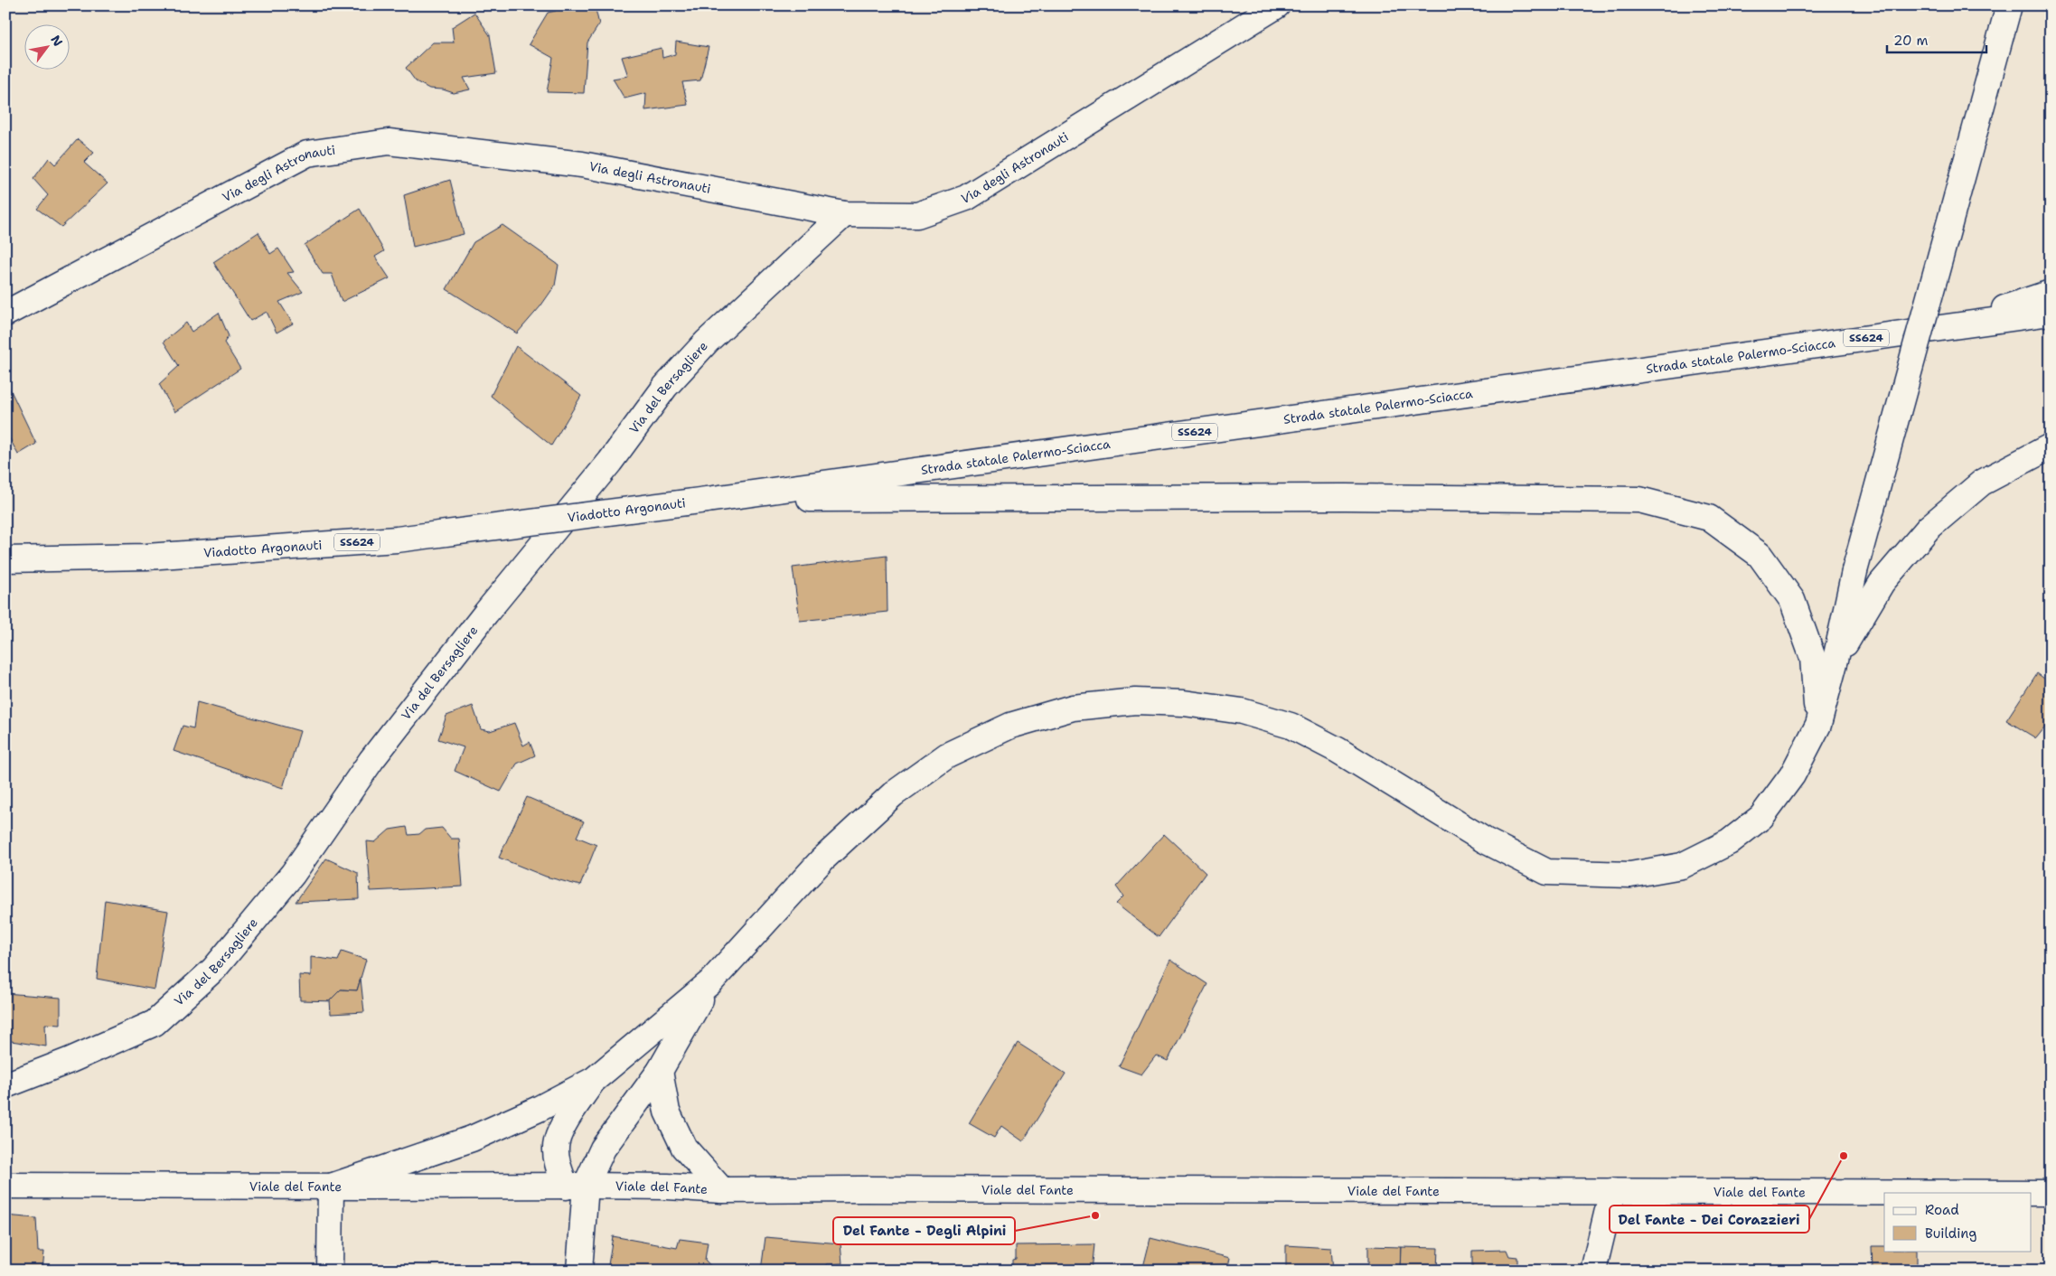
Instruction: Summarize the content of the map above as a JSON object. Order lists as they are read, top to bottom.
{
  "streets": {
    "main road": [
      "Via degli Astronauti",
      "SS624",
      "Strada statale Palermo-Sciacca",
      "Via del Bersagliere",
      "Viadotto Argonauti",
      "Viale del Fante"
    ]
  },
  "crossings": [
    ["Via degli Astronauti", "Via del Bersagliere"],
    ["Strada statale Palermo-Sciacca", "Viadotto Argonauti"]
  ],
  "places": ["Del Fante - Dei Corazzieri", "Del Fante - Degli Alpini"],
  "legend": ["Road", "Building"],
  "scale_bar": "20 m",
  "north": "top right"
}
